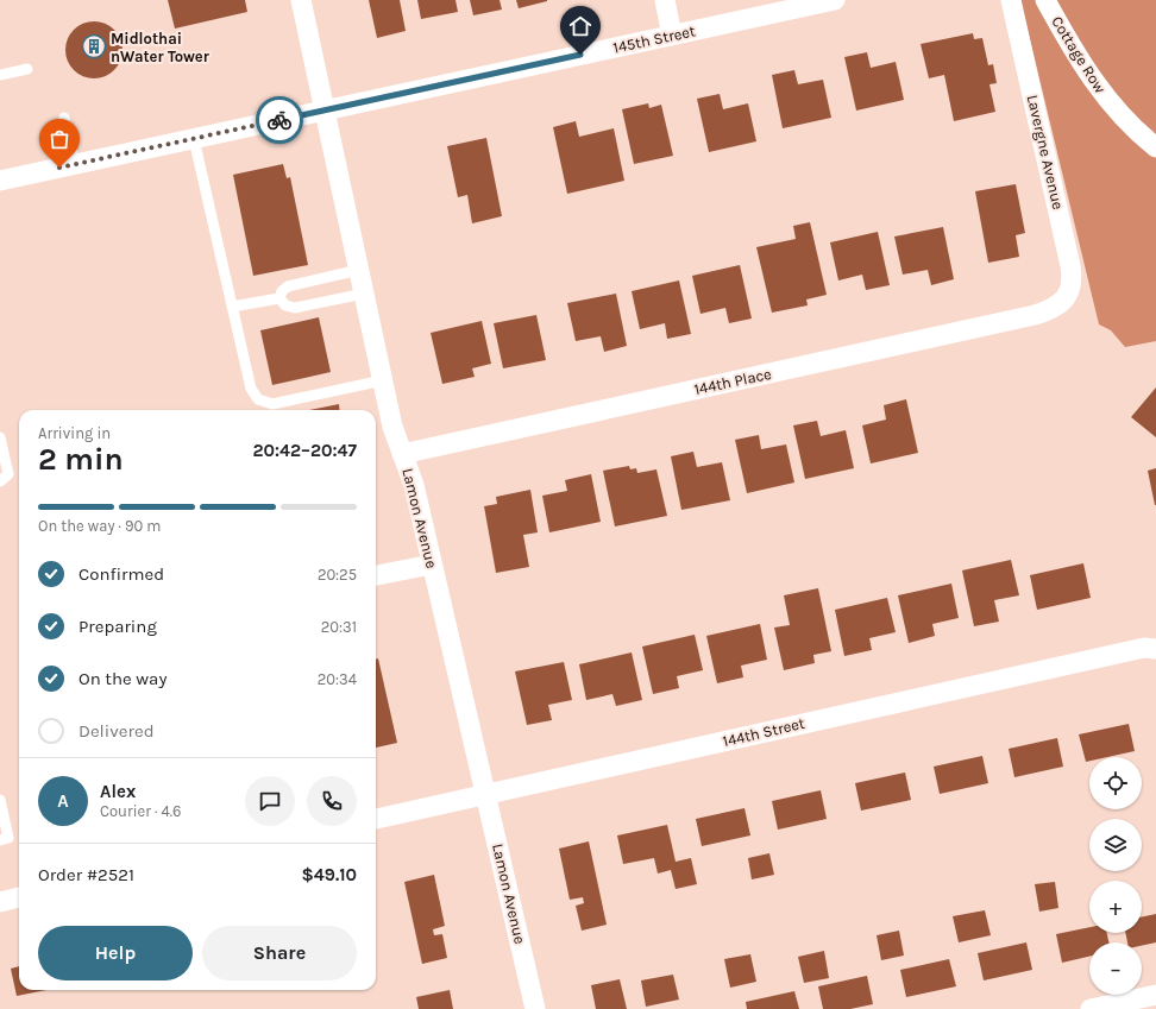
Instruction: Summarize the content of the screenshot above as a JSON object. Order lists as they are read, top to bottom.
{
  "streets": {
    "street": [
      "145th Street",
      "Cottage Row",
      "Lavergne Avenue",
      "144th Place",
      "Lamon Avenue",
      "144th Street"
    ]
  },
  "crossings": [
    ["145th Street", "Lamon Avenue"],
    ["Lavergne Avenue", "144th Place"],
    ["144th Place", "Lamon Avenue"],
    ["Lamon Avenue", "144th Street"]
  ],
  "places": {
    "building": ["Midlothai nWater Tower"]
  },
  "page": {
    "heading": ["2 min", "Arriving in", "20:42–20:47"],
    "panel": [
      "Alex",
      "Courier · 4.6",
      "Order #2521",
      "$49.10"
    ],
    "bar": "On the way · 90 m",
    "list": [
      ["Confirmed", "20:25"],
      ["Preparing", "20:31"],
      ["On the way", "20:34"],
      "Delivered"
    ],
    "map_buttons": ["+", "−"],
    "round": "A",
    "buttons": ["Help", "Share"]
  }
}
